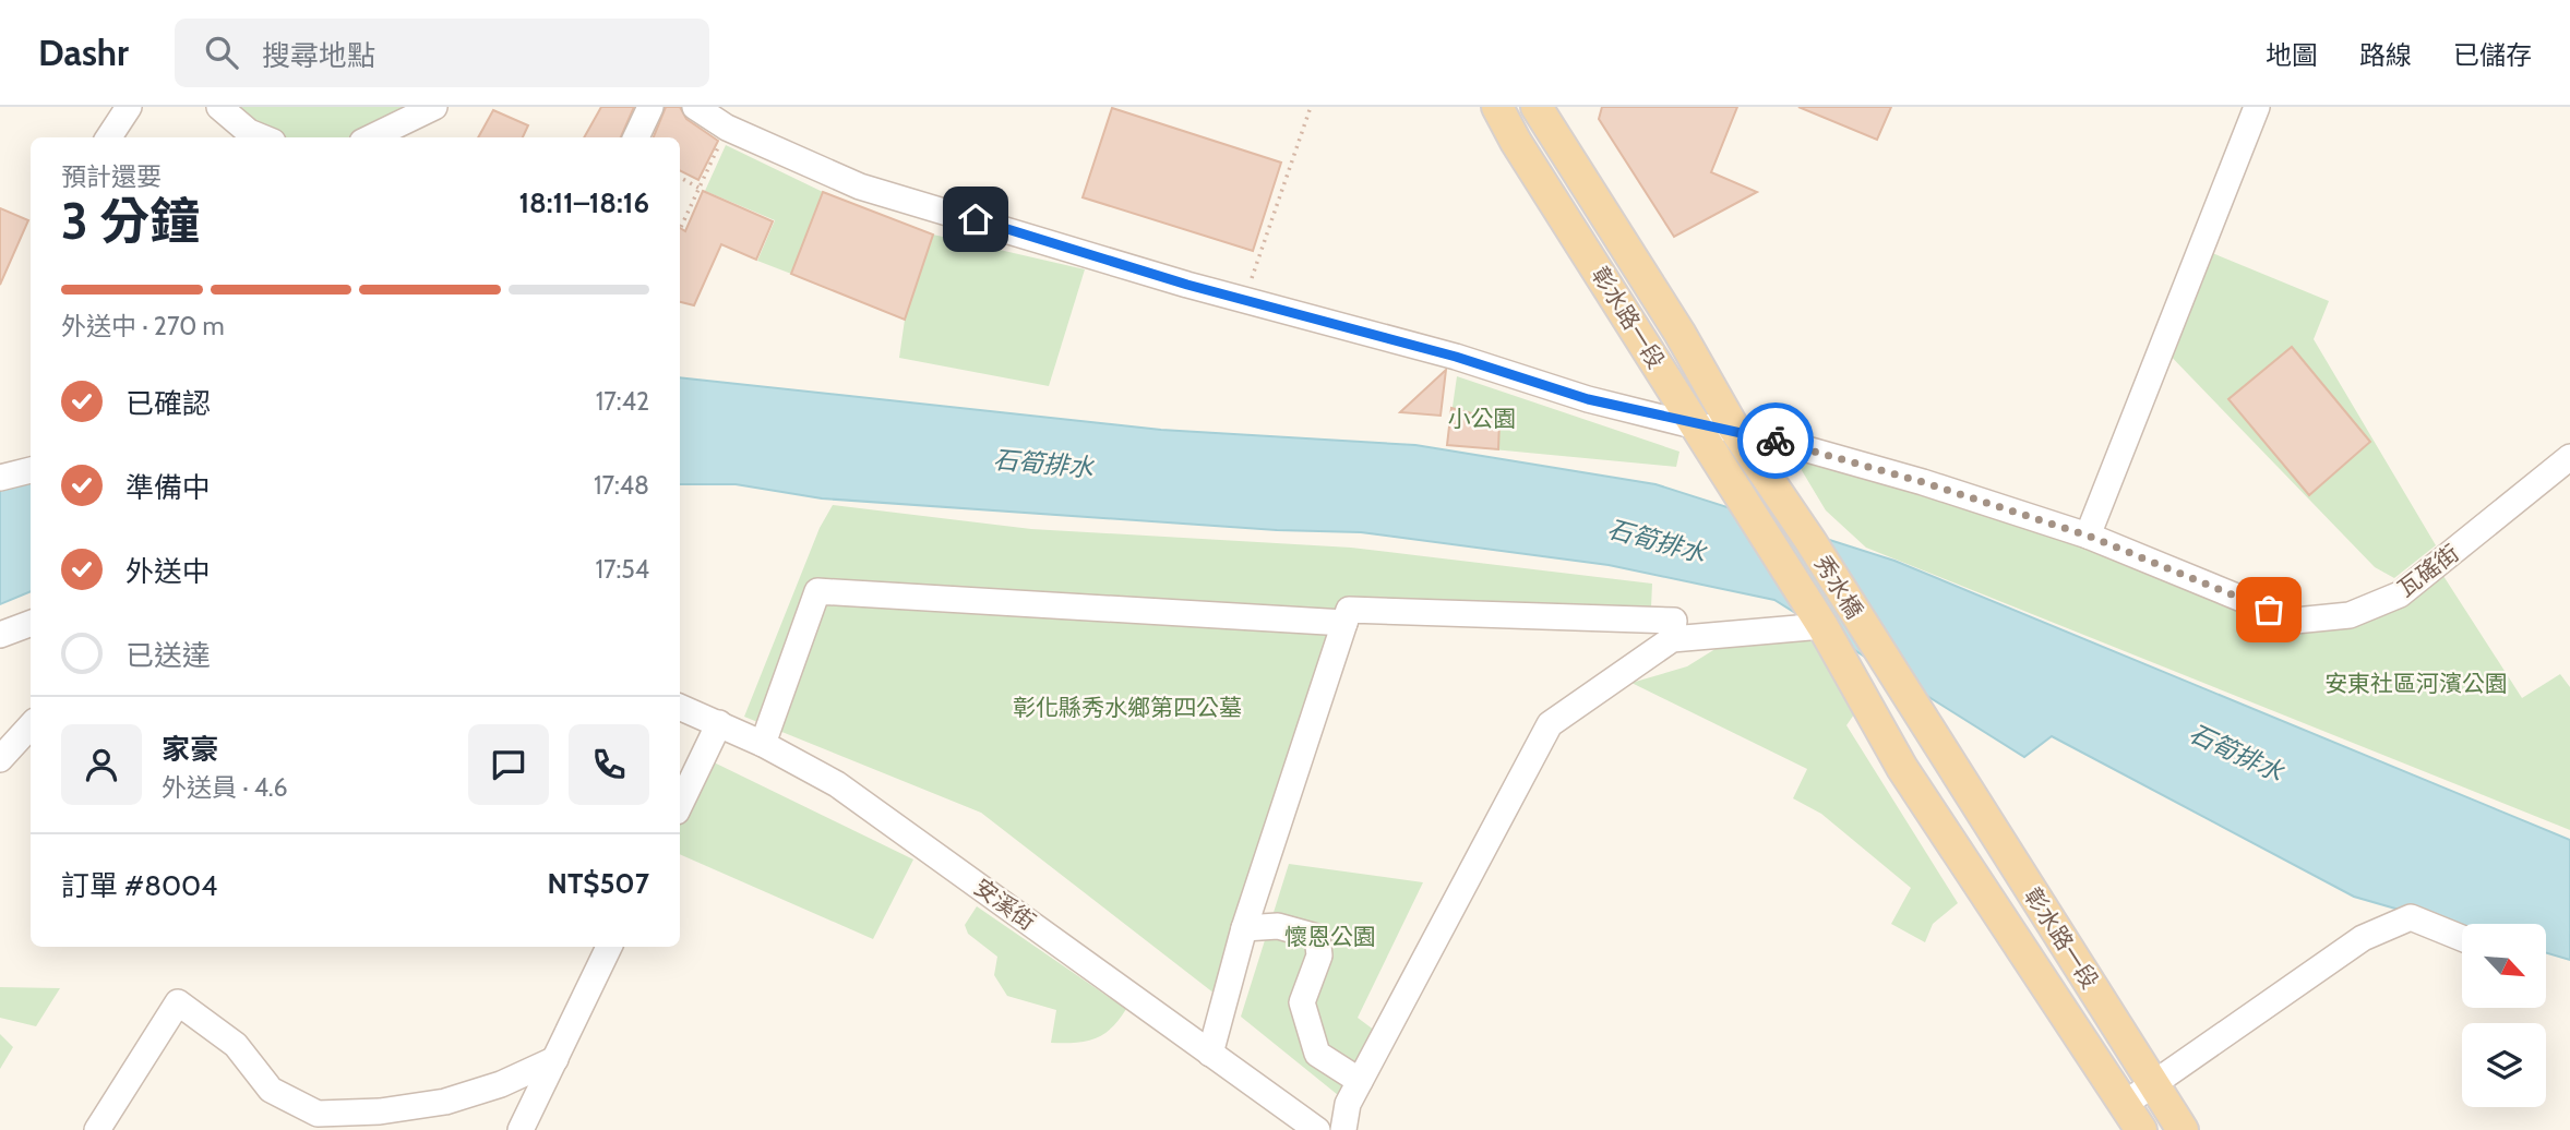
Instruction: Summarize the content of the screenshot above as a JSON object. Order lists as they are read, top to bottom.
{
  "streets": {
    "main road": ["彰水路一段", "秀水橋"],
    "street": ["瓦磘街", "安溪街"]
  },
  "crossings": [
    ["彰水路一段", "瓦磘街"],
    ["彰水路一段", "秀水橋"],
    ["瓦磘街", "秀水橋"]
  ],
  "water": ["石筍排水"],
  "parks": [
    "小公園",
    "安東社區河濱公園",
    "彰化縣秀水鄉第四公墓",
    "懷恩公園"
  ],
  "north": "bottom right",
  "page": {
    "header": "Dashr",
    "search": "搜尋地點",
    "nav": ["地圖", "路線", "已儲存"],
    "heading": ["3 分鐘", "預計還要", "18:11–18:16"],
    "panel": [
      "家豪",
      "外送員 · 4.6",
      "訂單 #8004",
      "NT$507"
    ],
    "bar": "外送中 · 270 m",
    "list": [
      ["已確認", "17:42"],
      ["準備中", "17:48"],
      ["外送中", "17:54"],
      "已送達"
    ]
  }
}
